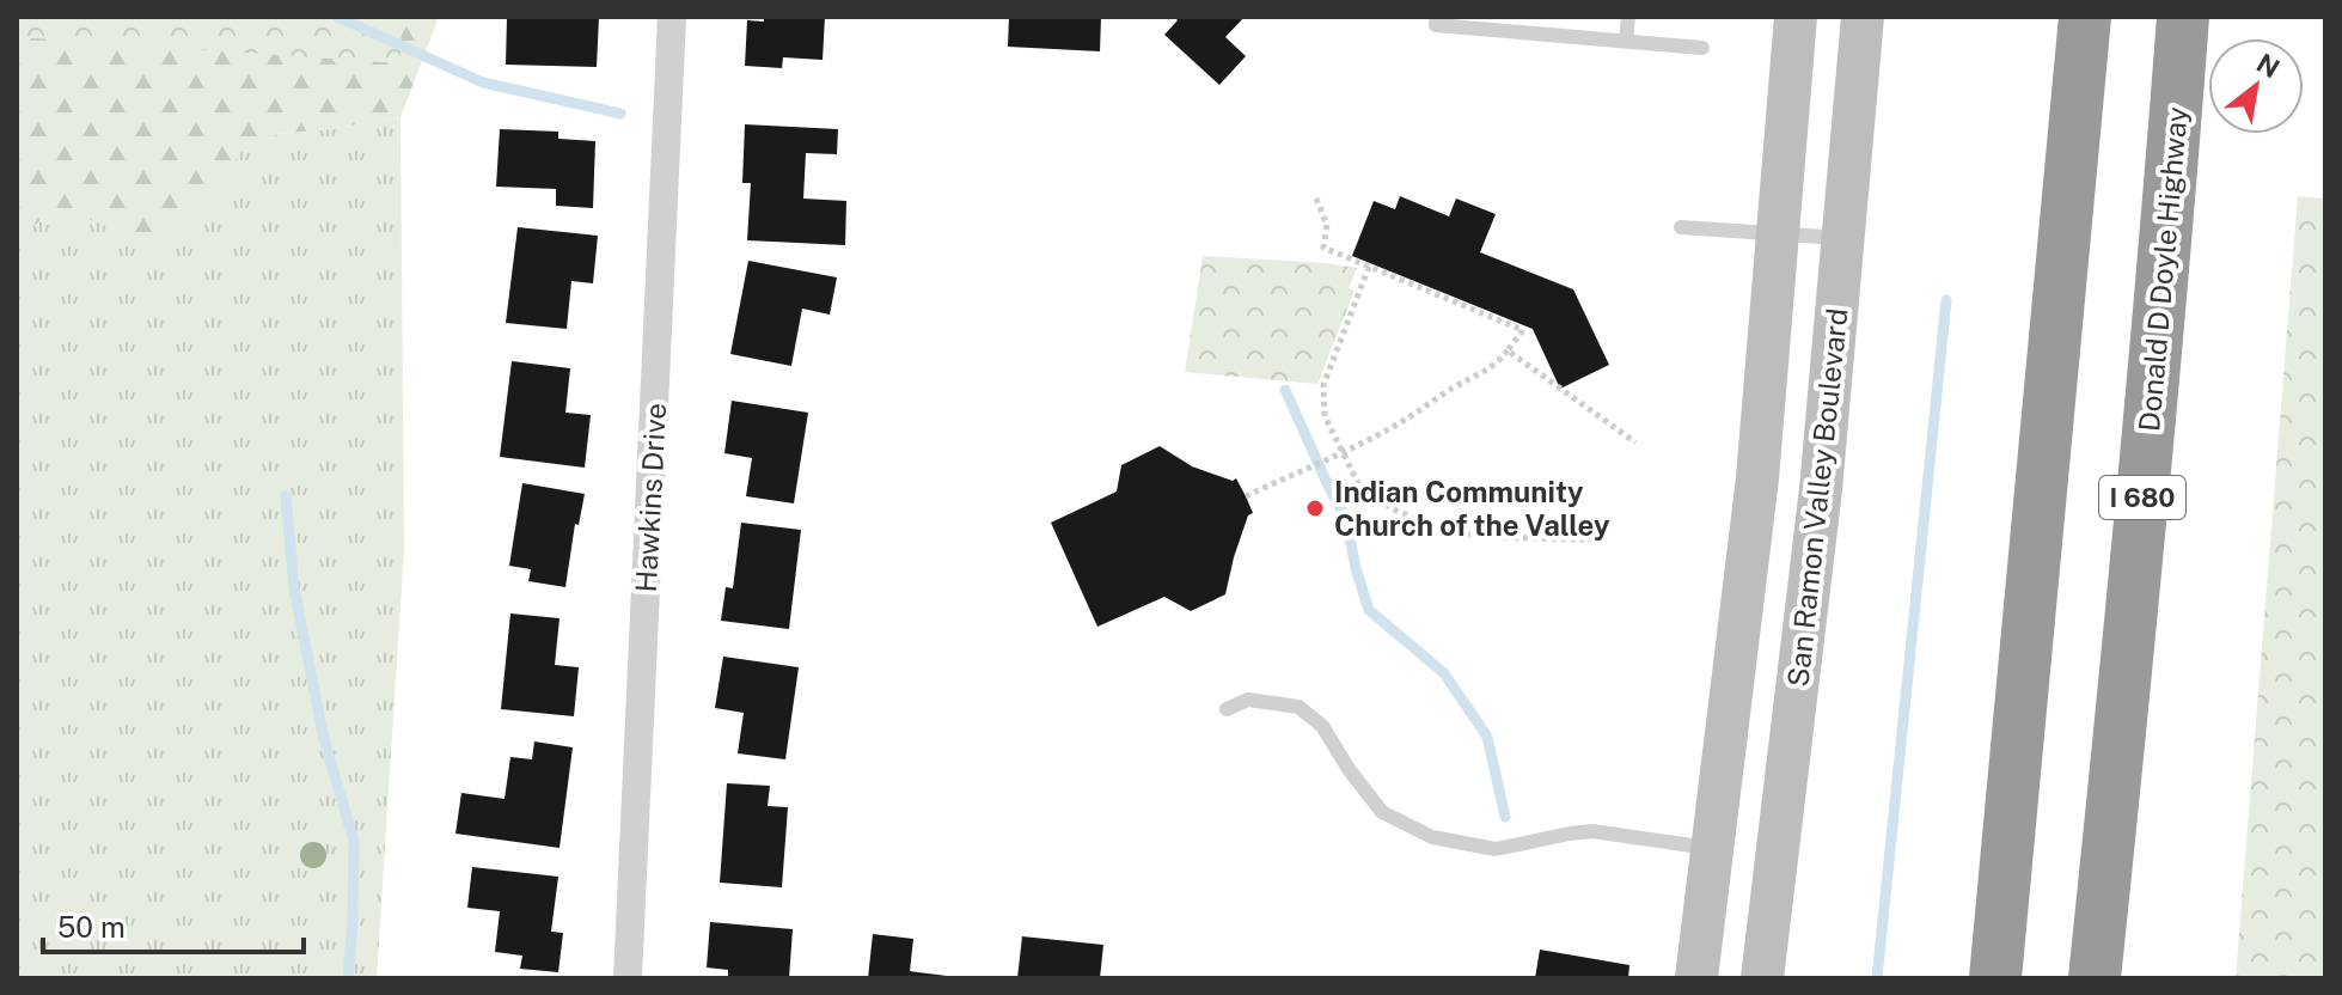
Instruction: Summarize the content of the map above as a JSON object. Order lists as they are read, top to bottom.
{
  "streets": {
    "highway": ["Donald D Doyle Highway", "I 680"],
    "main road": ["San Ramon Valley Boulevard"],
    "street": ["Hawkins Drive"]
  },
  "places": ["Indian Community Church of the Valley"],
  "scale_bar": "50 m",
  "north": "top right"
}
